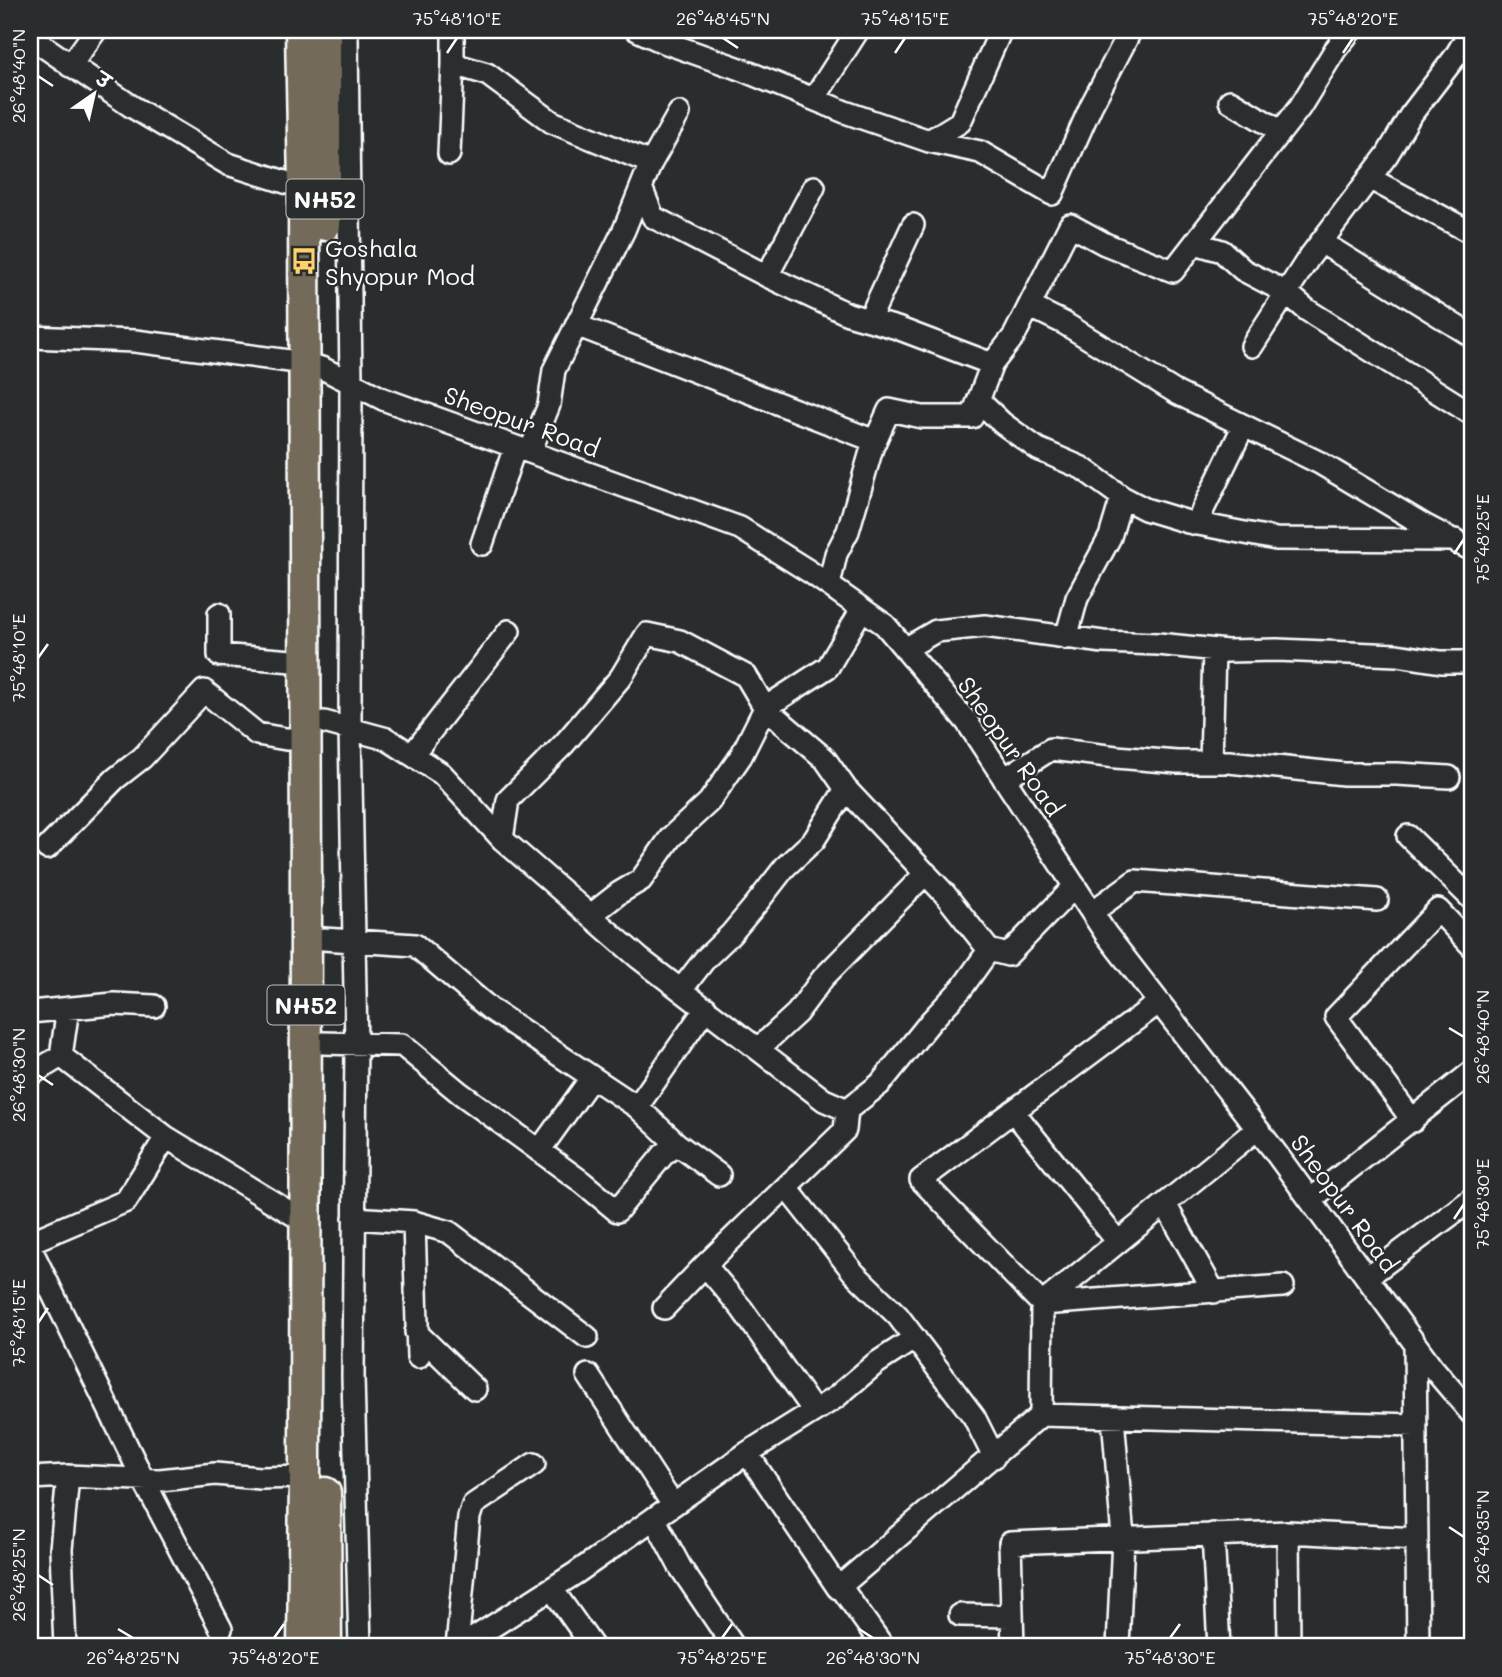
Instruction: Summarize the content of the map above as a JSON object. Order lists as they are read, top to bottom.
{
  "streets": {
    "highway": ["NH52"],
    "street": ["Sheopur Road"]
  },
  "crossings": [
    ["NH52", "Sheopur Road"]
  ],
  "places": {
    "bus stop": ["Goshala Shyopur Mod"]
  },
  "north": "top right",
  "coordinates": [
    "75°48'10\"E",
    "26°48'45\"N",
    "75°48'15\"E",
    "75°48'20\"E",
    "26°48'40\"N",
    "75°48'25\"E",
    "26°48'30\"N",
    "75°48'30\"E",
    "26°48'35\"N",
    "26°48'25\"N"
  ]
}
